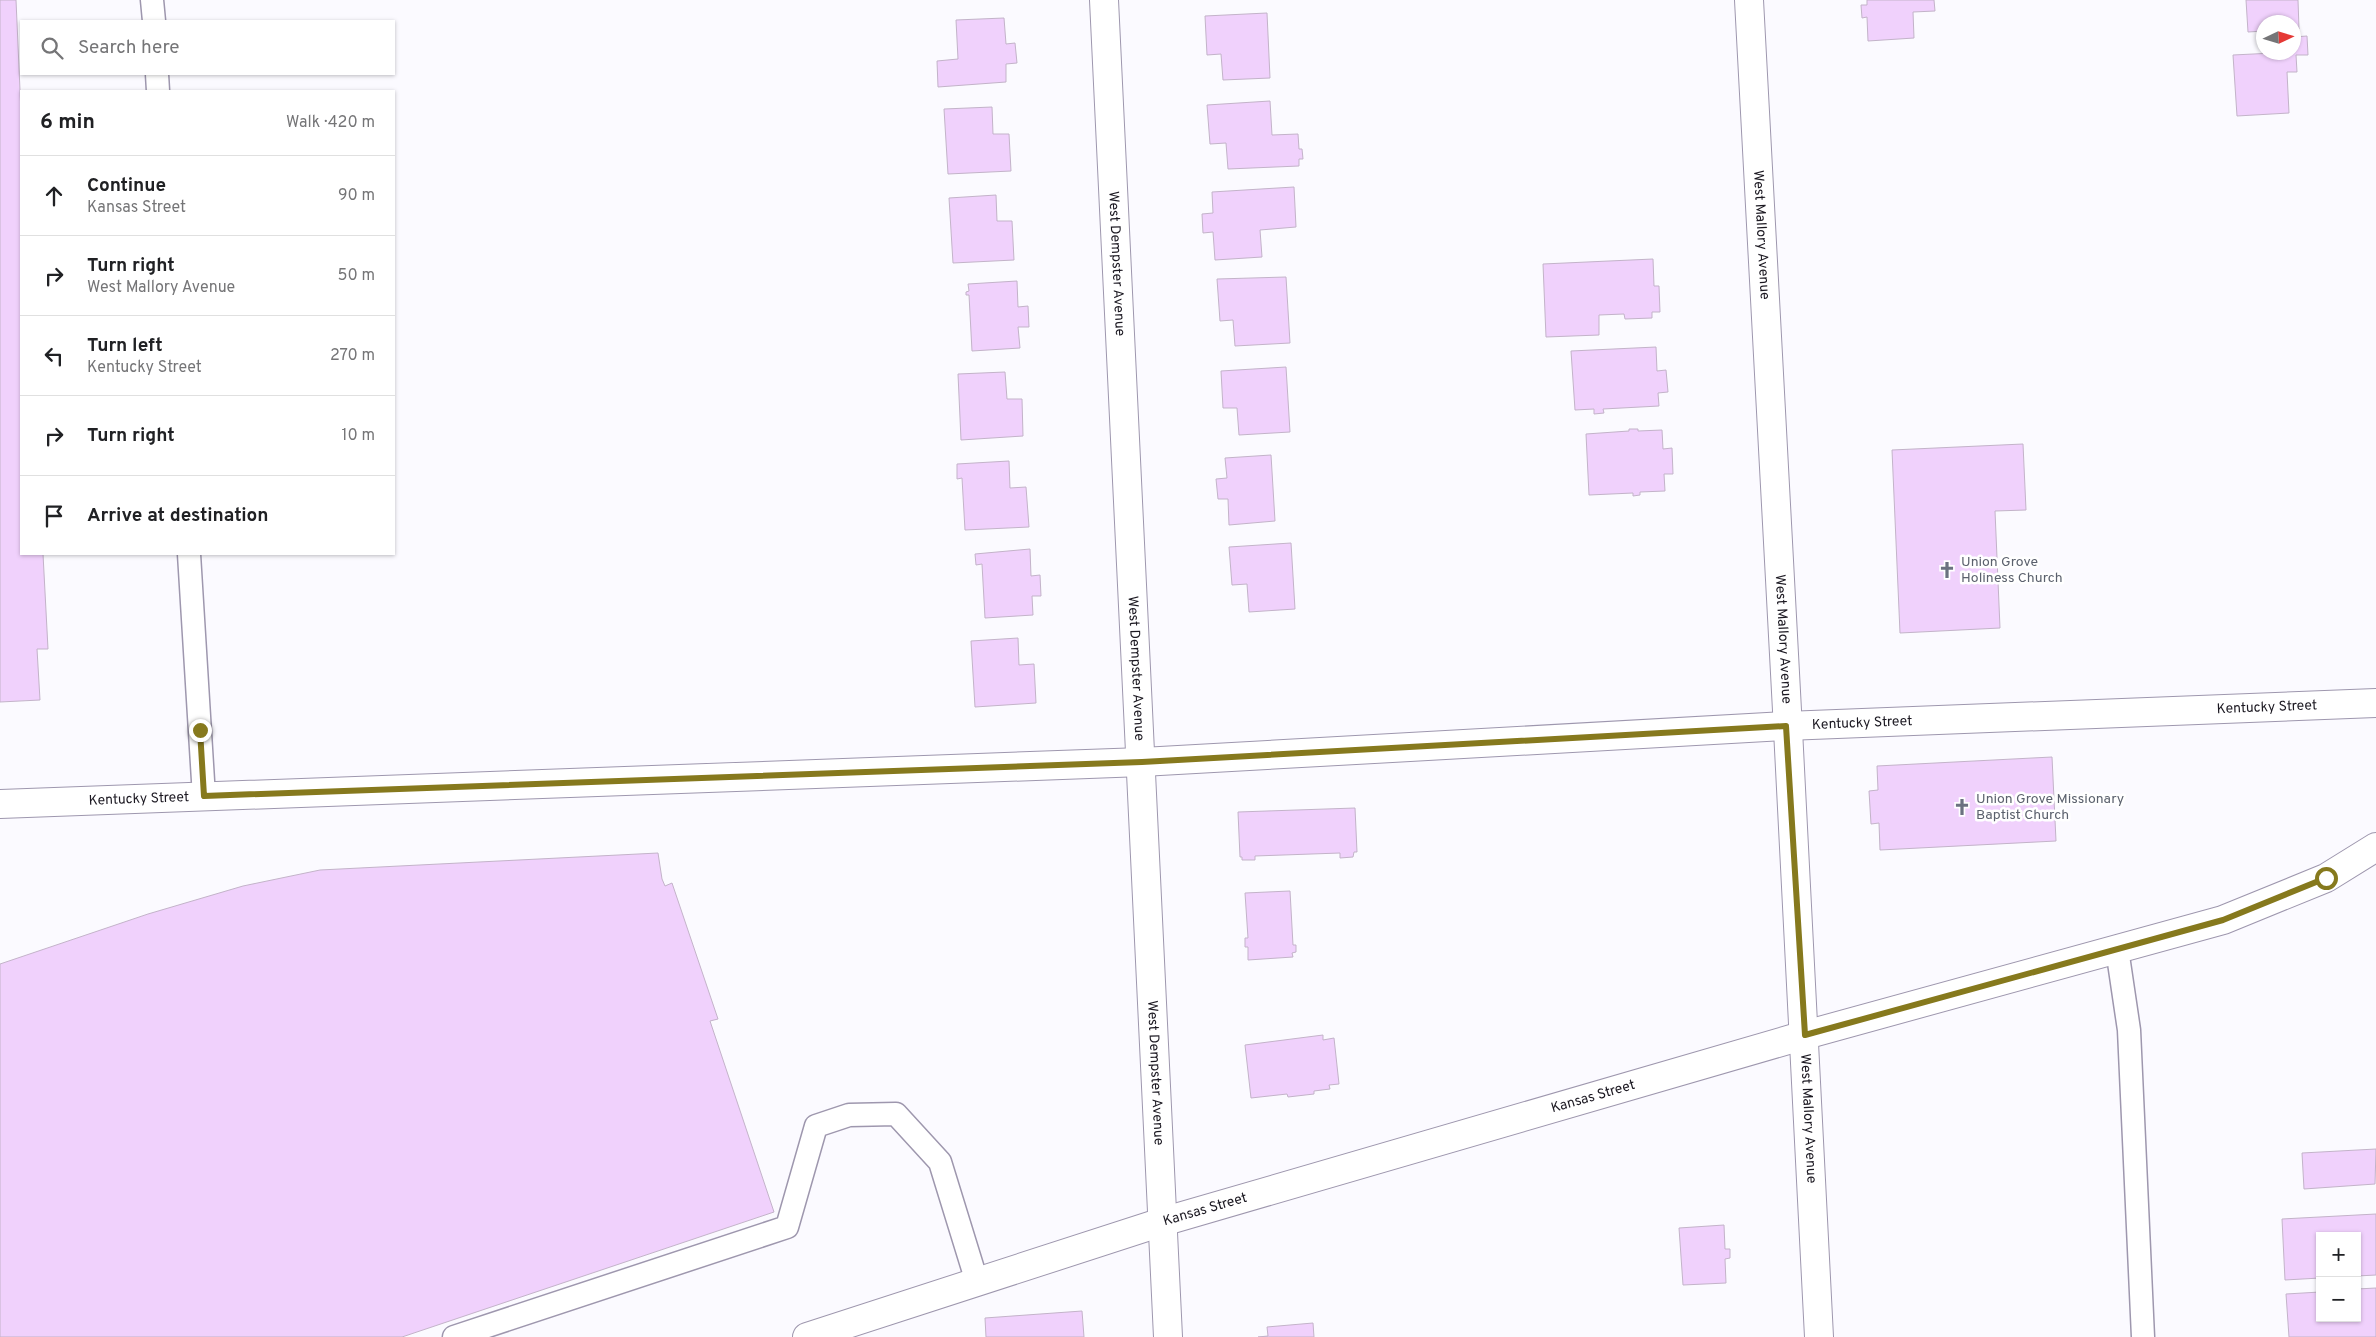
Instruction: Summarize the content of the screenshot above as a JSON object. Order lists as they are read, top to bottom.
{
  "streets": {
    "street": [
      "West Mallory Avenue",
      "West Dempster Avenue",
      "Kentucky Street",
      "Kansas Street"
    ]
  },
  "crossings": [
    ["West Mallory Avenue", "Kentucky Street"],
    ["West Mallory Avenue", "Kansas Street"],
    ["West Dempster Avenue", "Kentucky Street"],
    ["West Dempster Avenue", "Kansas Street"]
  ],
  "places": {
    "church": ["Union Grove Holiness Church", "Union Grove Missionary Baptist Church"]
  },
  "north": "right",
  "page": {
    "search": "Search here",
    "heading": ["6 min", "Walk · 420 m"],
    "list": [
      ["Continue", "Kansas Street", "90 m"],
      ["Turn right", "West Mallory Avenue", "50 m"],
      ["Turn left", "Kentucky Street", "270 m"],
      ["Turn right", "10 m"],
      "Arrive at destination"
    ],
    "map_buttons": ["+", "−"]
  }
}
